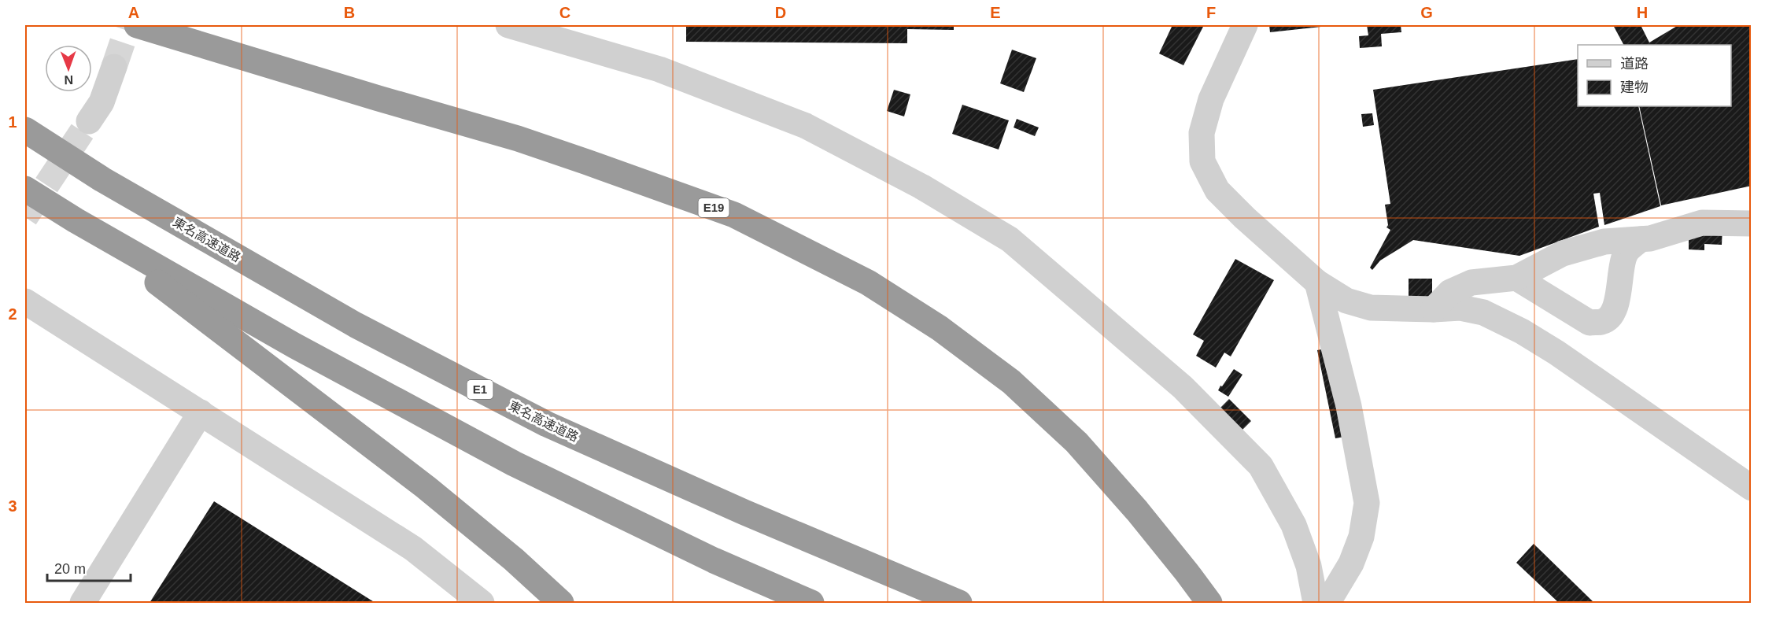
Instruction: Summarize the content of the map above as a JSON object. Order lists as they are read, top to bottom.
{
  "streets": {
    "highway": ["E19", "東名高速道路", "E1"]
  },
  "legend": ["道路", "建物"],
  "scale_bar": "20 m",
  "north": "bottom",
  "grid": {
    "columns": [
      "A",
      "B",
      "C",
      "D",
      "E",
      "F",
      "G",
      "H"
    ],
    "rows": ["1", "2", "3"]
  }
}
